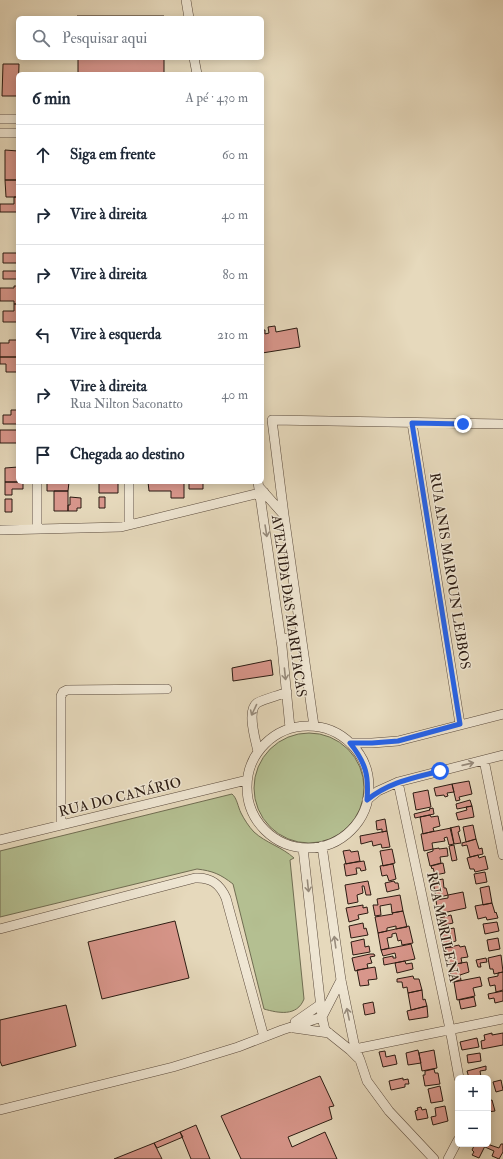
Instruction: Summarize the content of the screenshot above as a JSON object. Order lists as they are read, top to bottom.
{
  "streets": {
    "street": [
      "RUA ANIS MAROUN LEBBOS",
      "AVENIDA DAS MARITACAS",
      "RUA DO CANÁRIO",
      "RUA MARILENA"
    ]
  },
  "crossings": [
    ["RUA ANIS MAROUN LEBBOS", "AVENIDA DAS MARITACAS"],
    ["AVENIDA DAS MARITACAS", "RUA DO CANÁRIO"]
  ],
  "page": {
    "search": "Pesquisar aqui",
    "heading": ["6 min", "A pé · 430 m"],
    "list": [
      ["Siga em frente", "60 m"],
      ["Vire à direita", "40 m"],
      ["Vire à direita", "80 m"],
      ["Vire à esquerda", "210 m"],
      ["Vire à direita", "Rua Nilton Saconatto", "40 m"],
      "Chegada ao destino"
    ],
    "map_buttons": ["+", "−"]
  }
}
